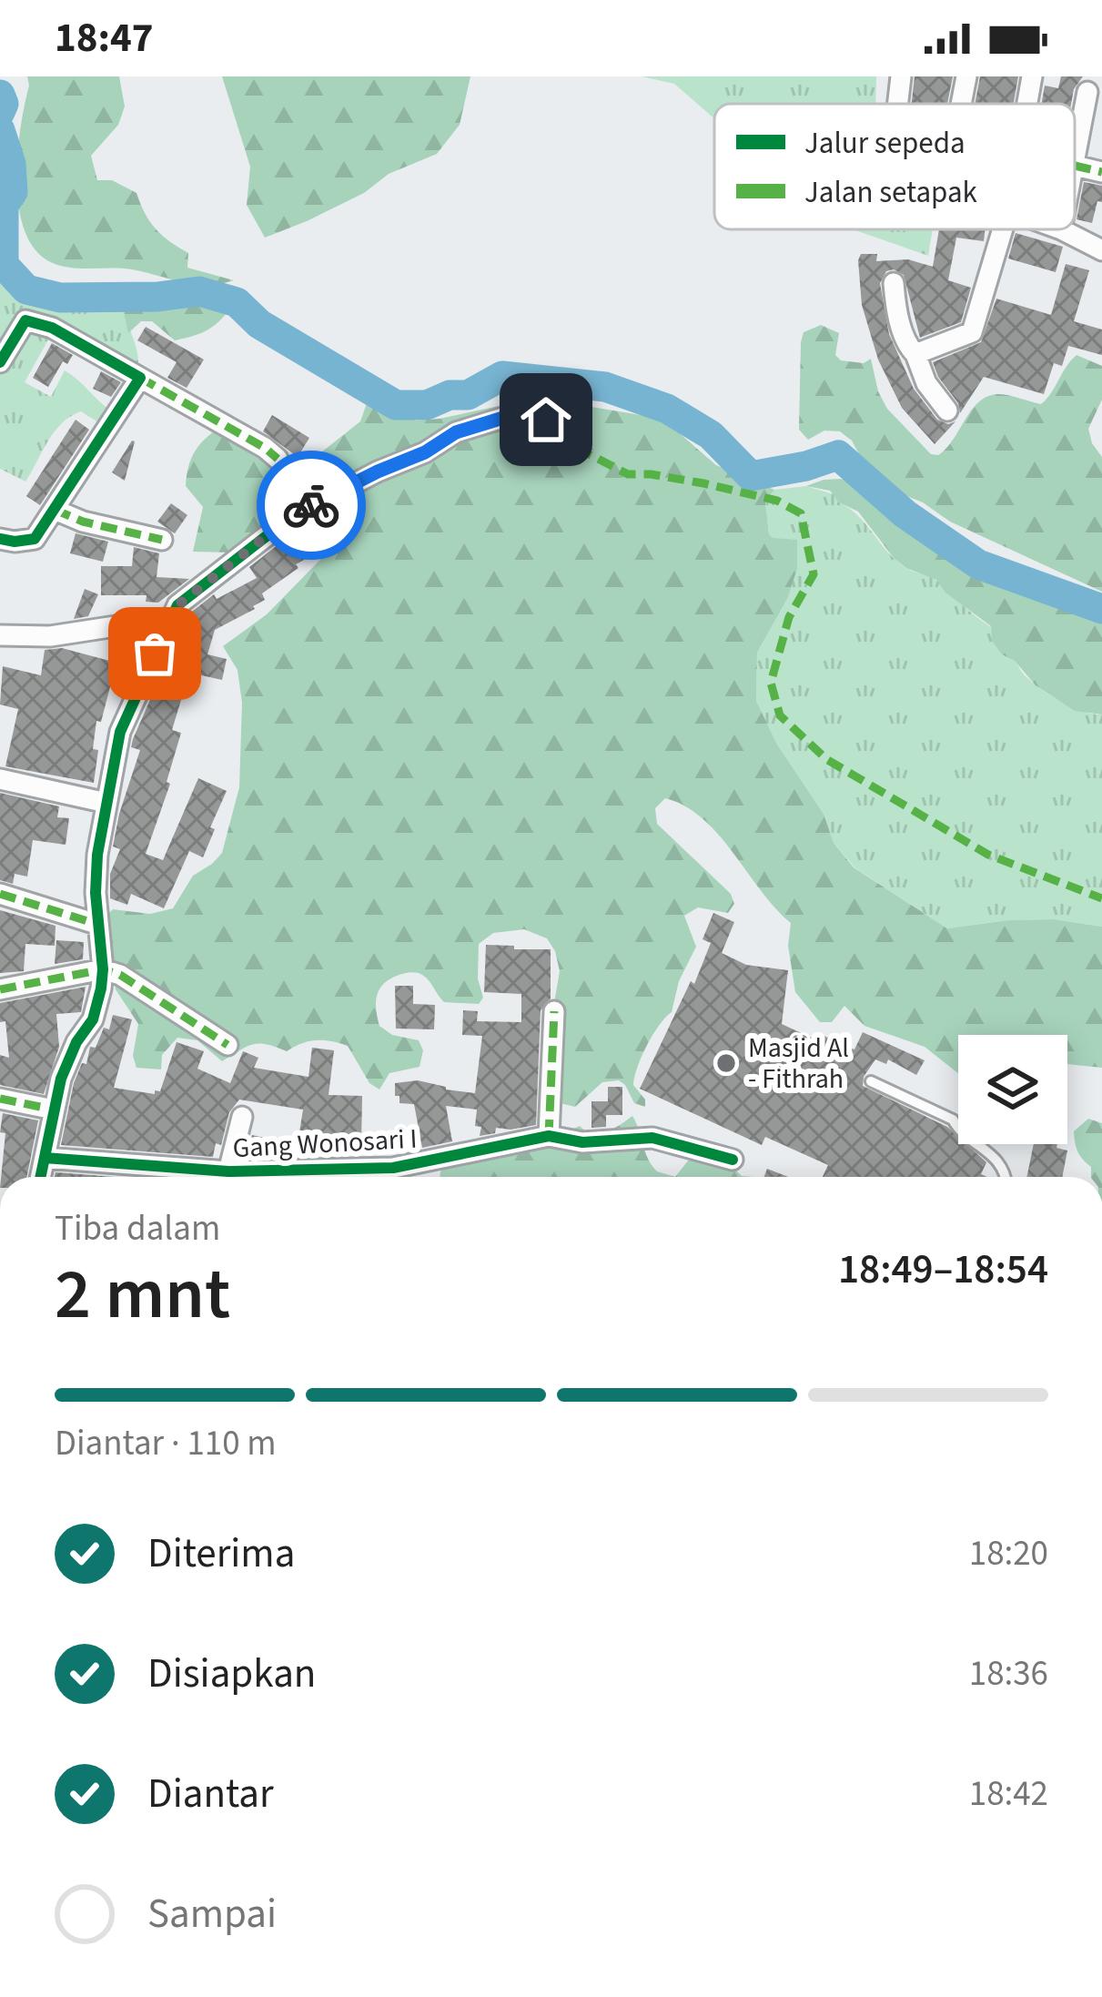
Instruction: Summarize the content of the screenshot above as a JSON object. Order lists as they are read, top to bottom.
{
  "streets": {
    "street": ["Gang Wonosari I"]
  },
  "places": ["Masjid Al - Fithrah"],
  "legend": ["Jalur sepeda", "Jalan setapak"],
  "page": {
    "status": "18:47",
    "heading": ["2 mnt", "Tiba dalam", "18:49–18:54"],
    "bar": "Diantar · 110 m",
    "list": [
      ["Diterima", "18:20"],
      ["Disiapkan", "18:36"],
      ["Diantar", "18:42"],
      "Sampai"
    ]
  }
}
